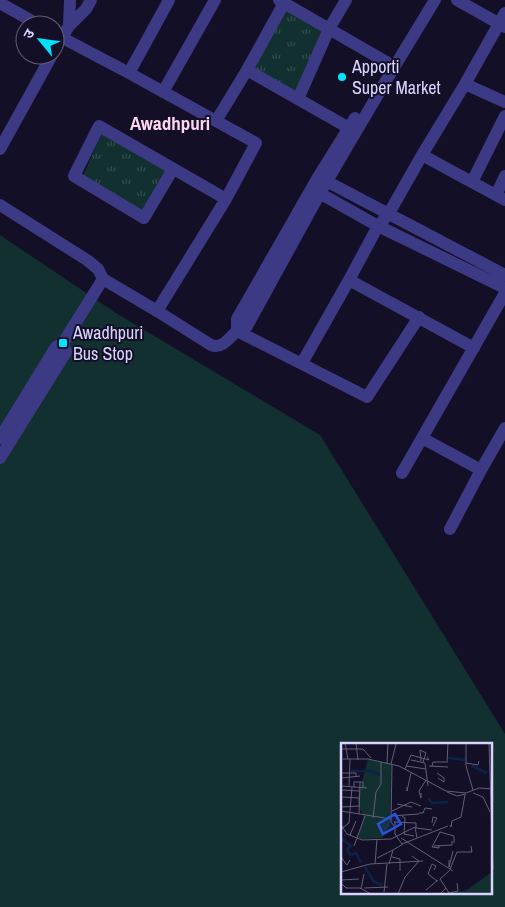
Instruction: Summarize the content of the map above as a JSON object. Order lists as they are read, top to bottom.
{
  "districts": ["Awadhpuri"],
  "places": {
    "other": ["Apporti Super Market"],
    "transit": ["Awadhpuri Bus Stop"]
  },
  "north": "top left"
}
